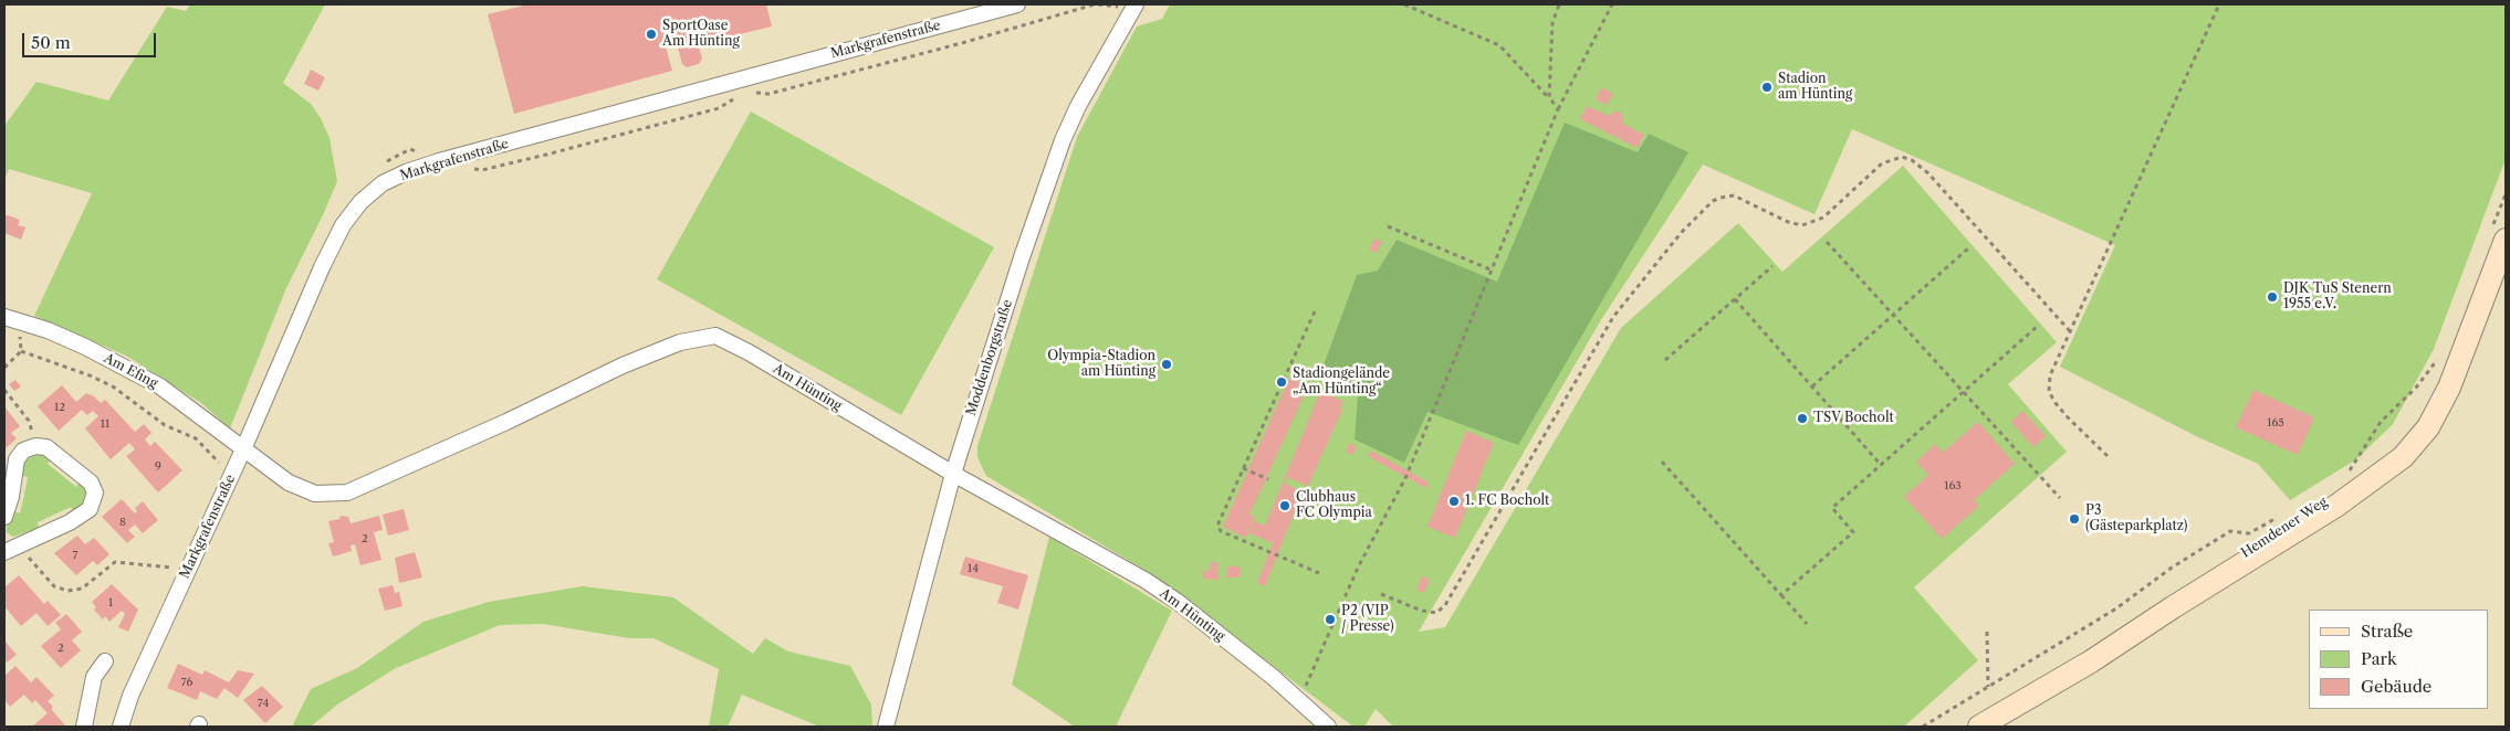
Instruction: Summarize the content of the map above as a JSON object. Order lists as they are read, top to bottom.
{
  "streets": {
    "street": [
      "Markgrafenstraße",
      "Moddenborgstraße",
      "Am Efing",
      "Am Hünting",
      "Hemdener Weg"
    ]
  },
  "crossings": [
    ["Markgrafenstraße", "Am Efing"],
    ["Markgrafenstraße", "Am Hünting"],
    ["Moddenborgstraße", "Am Hünting"],
    ["Am Efing", "Am Hünting"]
  ],
  "places": [
    "SportOase Am Hünting",
    "Stadion am Hünting",
    "DJK TuS Stenern 1955 e.V.",
    "Olympia-Stadion am Hünting",
    "Stadiongelände „Am Hünting“",
    "TSV Bocholt",
    "1. FC Bocholt",
    "Clubhaus FC Olympia",
    "P3 (Gästeparkplatz)",
    "P2 (VIP / Presse)"
  ],
  "house_numbers": [
    "12",
    "165",
    "11",
    "9",
    "163",
    "8",
    "2",
    "7",
    "14",
    "1",
    "2",
    "76",
    "74"
  ],
  "legend": ["Straße", "Park", "Gebäude"],
  "scale_bar": "50 m"
}
